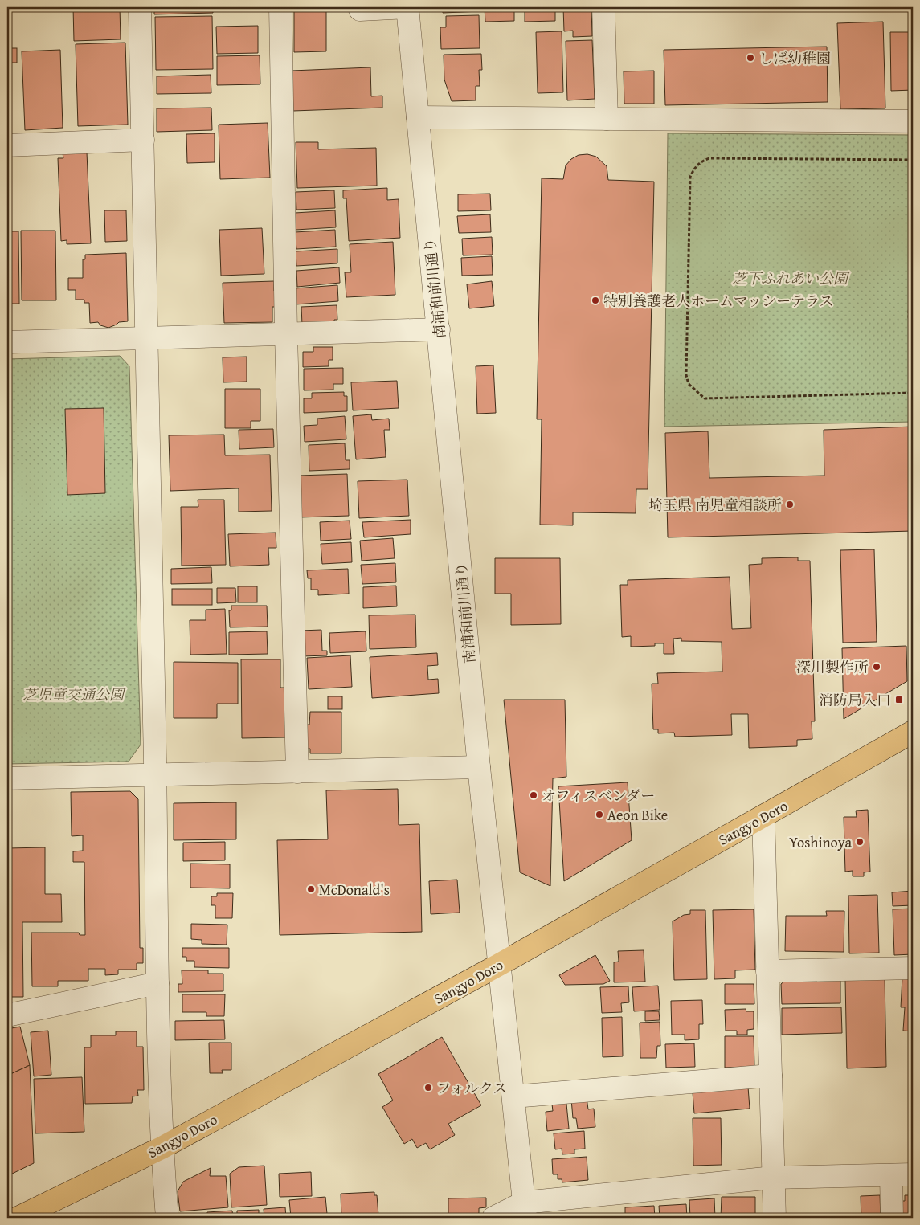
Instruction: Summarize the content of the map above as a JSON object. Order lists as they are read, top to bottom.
{
  "streets": {
    "main road": ["Sangyo Doro"],
    "street": ["南浦和前川通り"]
  },
  "crossings": [
    ["南浦和前川通り", "Sangyo Doro"]
  ],
  "parks": ["芝下ふれあい公園", "芝児童交通公園"],
  "places": {
    "other": [
      "しば幼稚園",
      "特別養護老人ホームマッシーテラス",
      "埼玉県 南児童相談所",
      "深川製作所",
      "オフィスベンダー",
      "Aeon Bike",
      "Yoshinoya",
      "McDonald's",
      "フォルクス"
    ],
    "transit": ["消防局入口"]
  }
}
